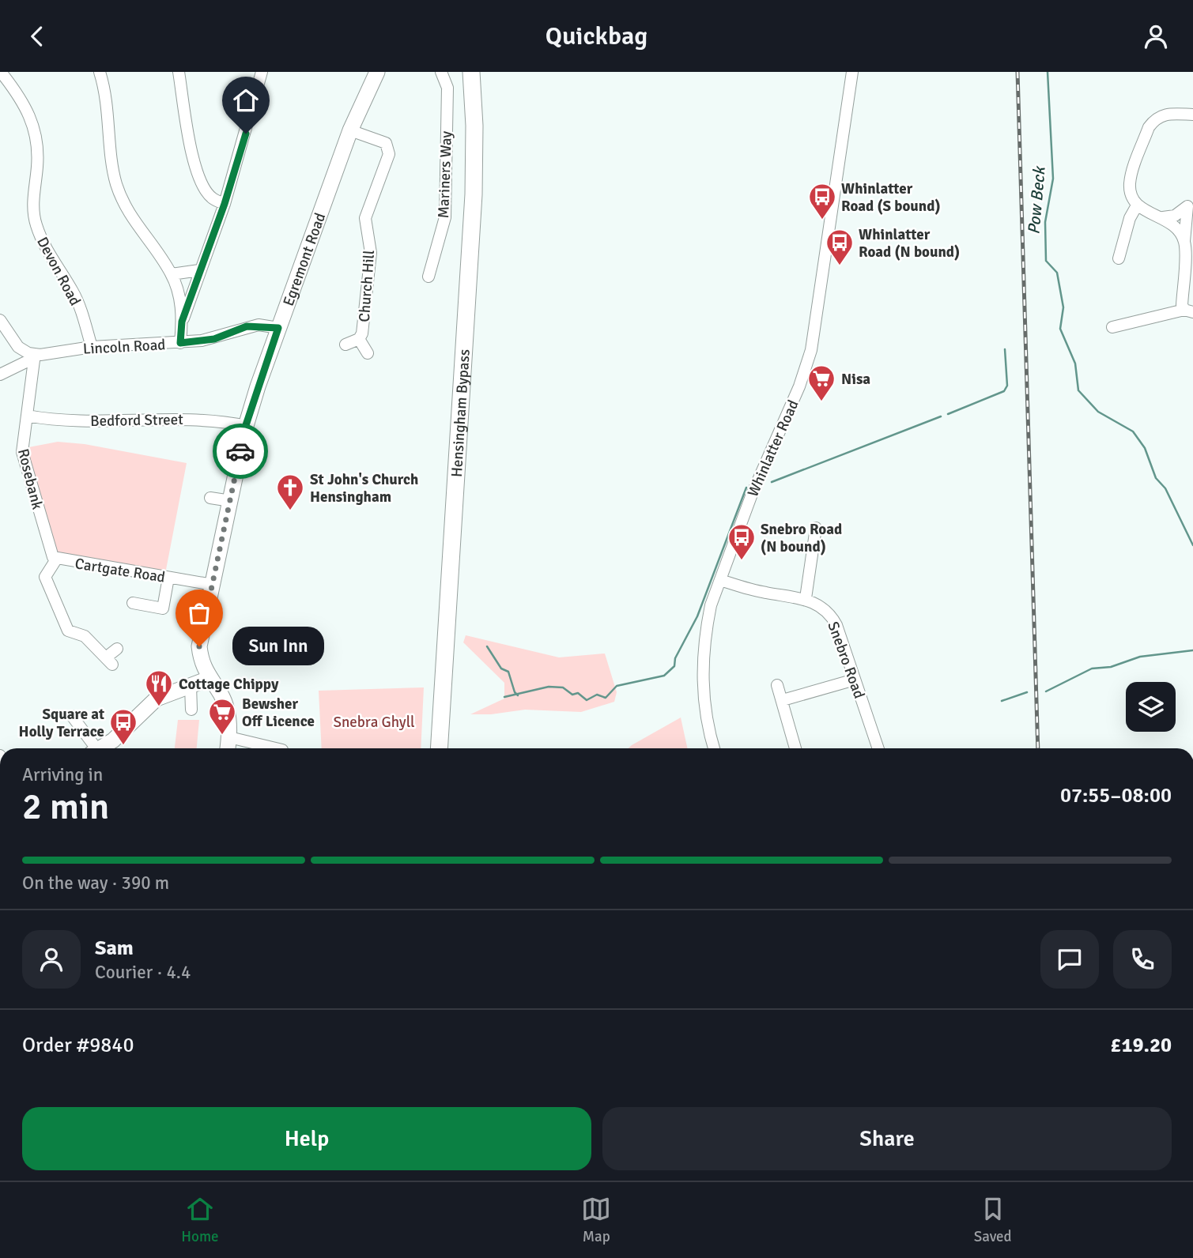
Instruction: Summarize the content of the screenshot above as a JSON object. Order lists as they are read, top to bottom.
{
  "streets": {
    "highway": ["Hensingham Bypass"],
    "main road": ["Egremont Road"],
    "street": [
      "Mariners Way",
      "Devon Road",
      "Church Hill",
      "Lincoln Road",
      "Bedford Street",
      "Whinlatter Road",
      "Rosebank",
      "Cartgate Road",
      "Snebro Road"
    ]
  },
  "crossings": [
    ["Egremont Road", "Church Hill"],
    ["Egremont Road", "Lincoln Road"],
    ["Egremont Road", "Bedford Street"],
    ["Egremont Road", "Cartgate Road"],
    ["Devon Road", "Lincoln Road"],
    ["Lincoln Road", "Rosebank"],
    ["Bedford Street", "Rosebank"],
    ["Whinlatter Road", "Snebro Road"],
    ["Rosebank", "Cartgate Road"]
  ],
  "water": ["Pow Beck"],
  "parks": ["Snebra Ghyll"],
  "places": {
    "bus stop": [
      "Whinlatter Road (S bound)",
      "Whinlatter Road (N bound)",
      "Snebro Road (N bound)",
      "Square at Holly Terrace"
    ],
    "supermarket": ["Nisa", "Bewsher Off Licence"],
    "church": ["St John's Church Hensingham"],
    "other": ["Sun Inn"],
    "restaurant": ["Cottage Chippy"]
  },
  "page": {
    "header": "Quickbag",
    "bubble": "Sun Inn",
    "heading": ["2 min", "Arriving in", "07:55–08:00"],
    "panel": [
      "Sam",
      "Courier · 4.4",
      "Order #9840",
      "£19.20"
    ],
    "bar": "On the way · 390 m",
    "buttons": ["Help", "Share"],
    "tabs": ["Home", "Map", "Saved"]
  }
}
